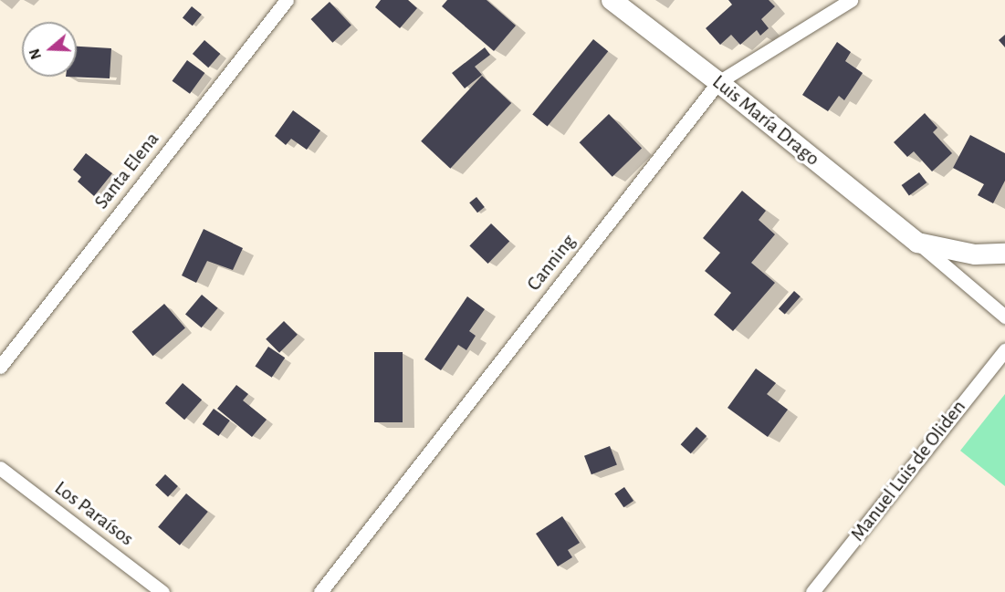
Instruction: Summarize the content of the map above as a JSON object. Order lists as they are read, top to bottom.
{
  "streets": {
    "main road": ["Luis María Drago"],
    "street": [
      "Santa Elena",
      "Canning",
      "Manuel Luis de Oliden",
      "Los Paraísos"
    ]
  },
  "crossings": [
    ["Luis María Drago", "Canning"]
  ],
  "north": "left"
}
